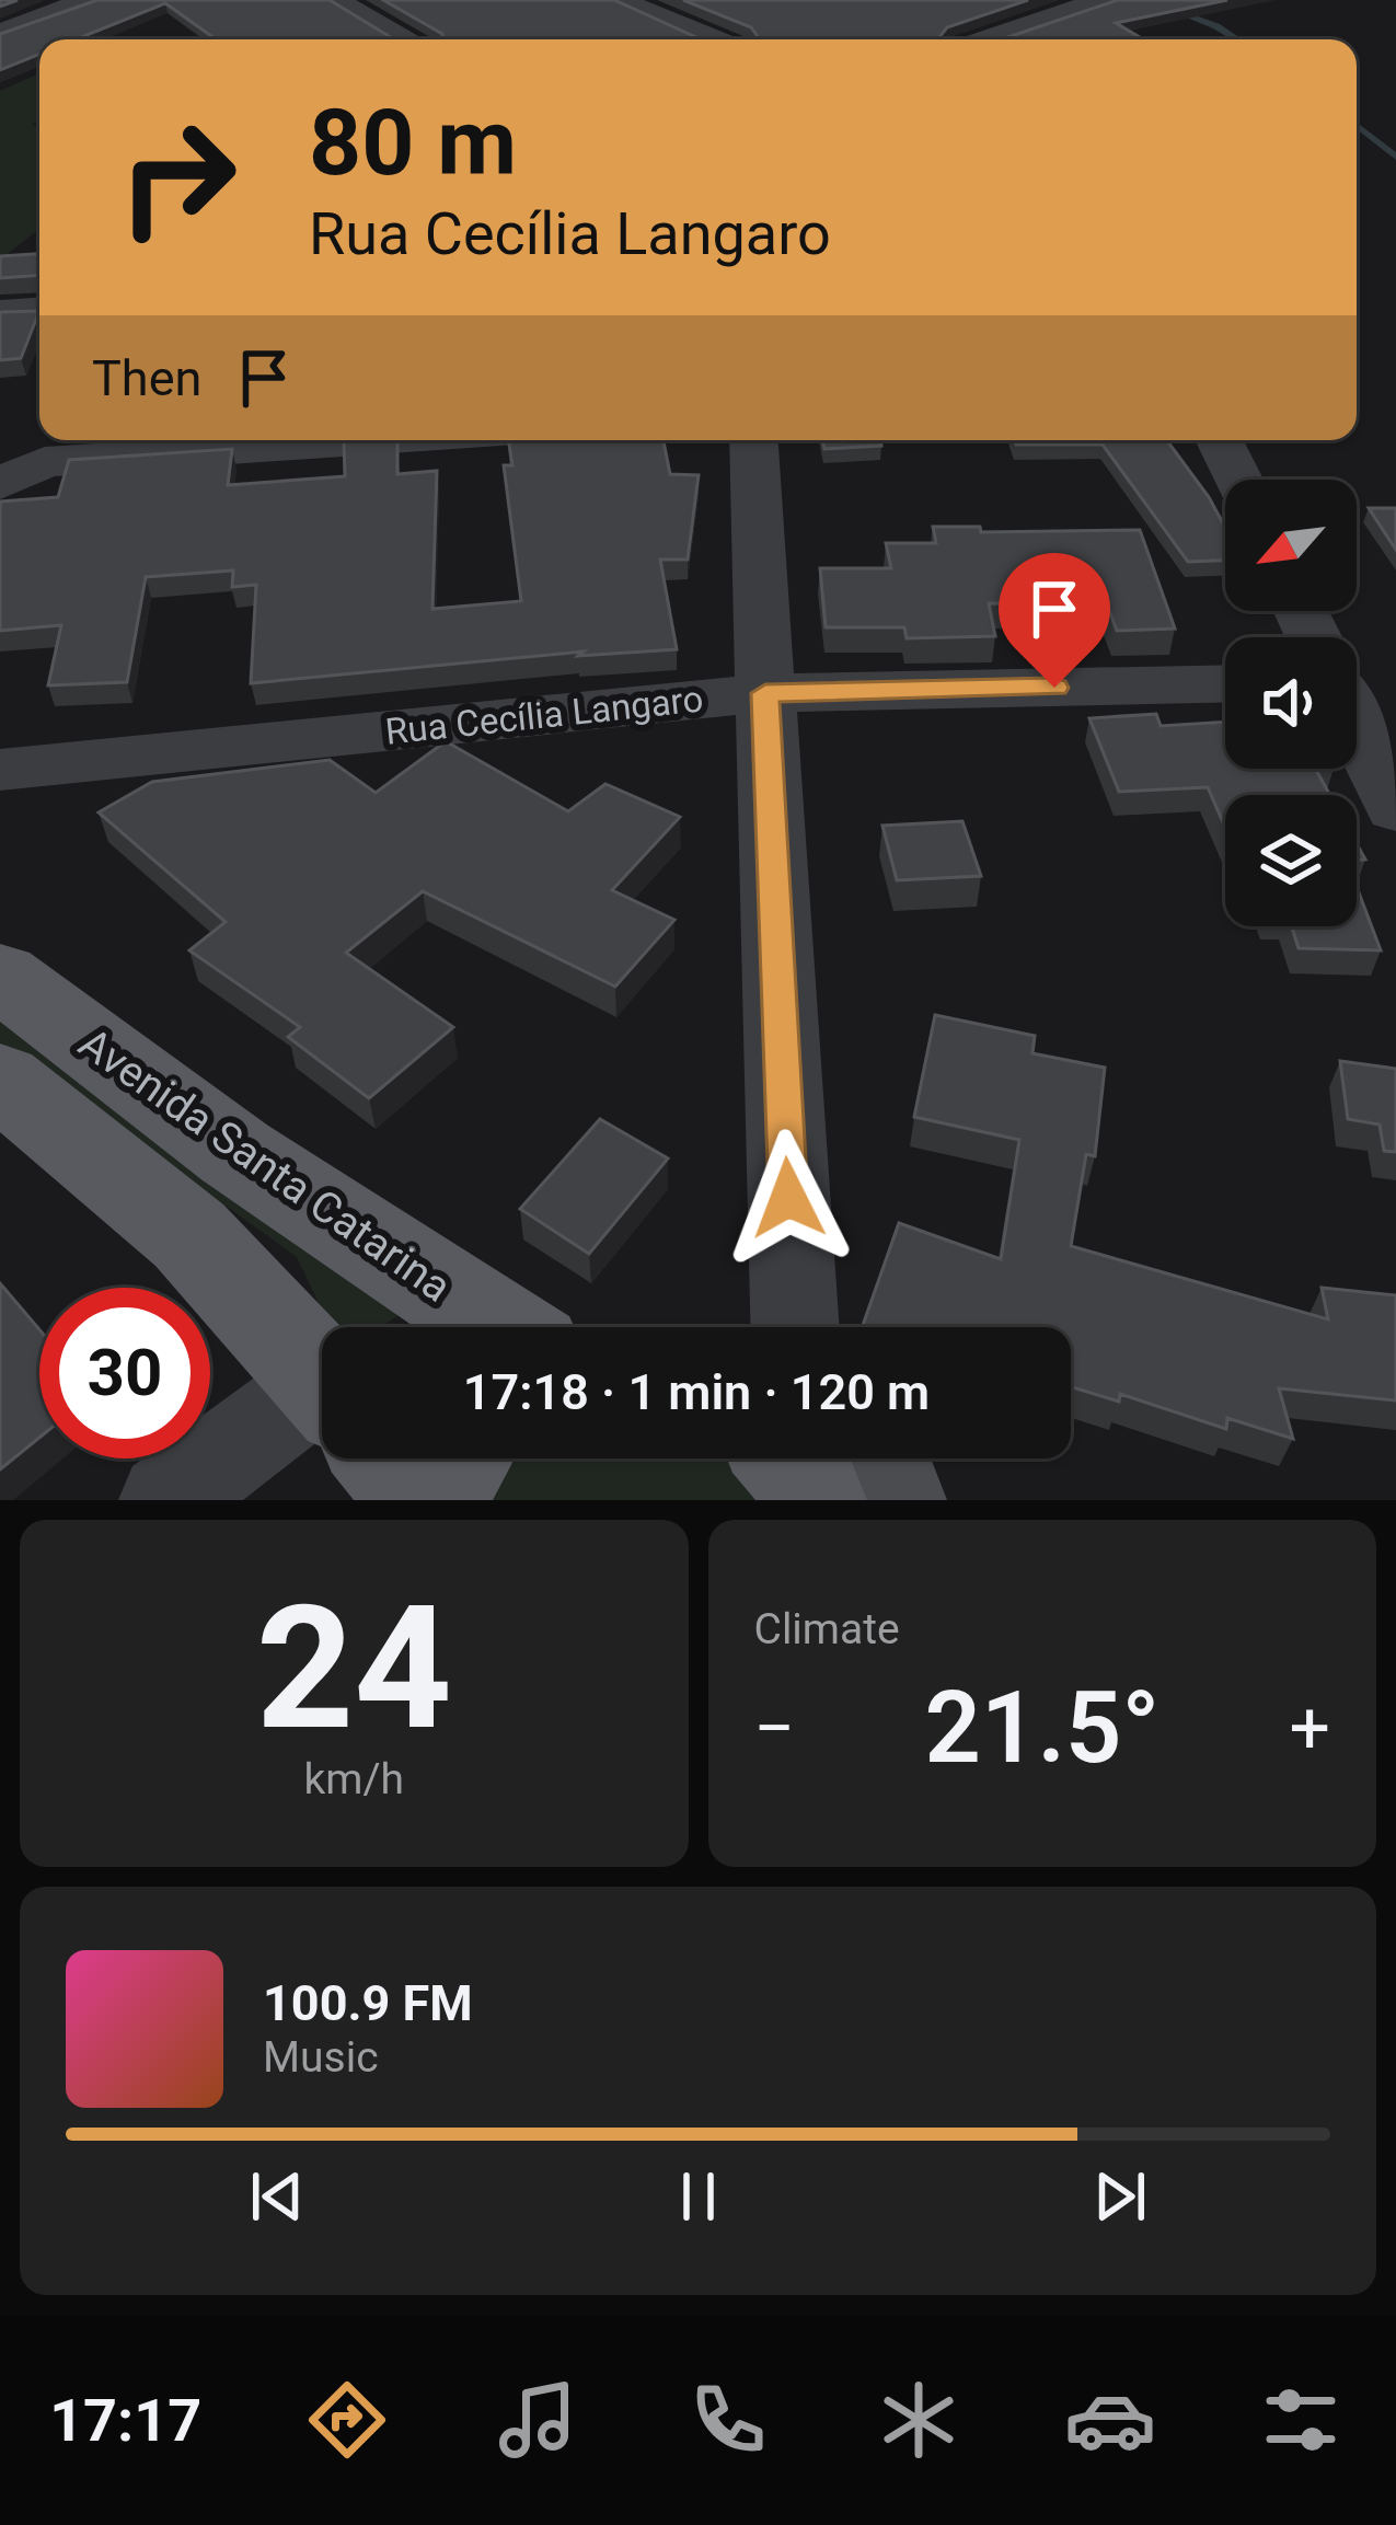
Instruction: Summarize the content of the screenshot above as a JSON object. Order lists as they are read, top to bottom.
{
  "streets": {
    "main road": ["Avenida Santa Catarina"],
    "street": ["Rua Cecília Langaro"]
  },
  "north": "bottom left",
  "page": {
    "turn": ["80 m", "Rua Cecília Langaro"],
    "then": "Then",
    "limit": "30",
    "trip": "17:18 · 1 min · 120 m",
    "tile": [
      ["24", "km/h"],
      "Climate"
    ],
    "heat": ["−", "21.5°", "+"],
    "song": ["100.9 FM", "Music"],
    "tabs": "17:17"
  }
}
